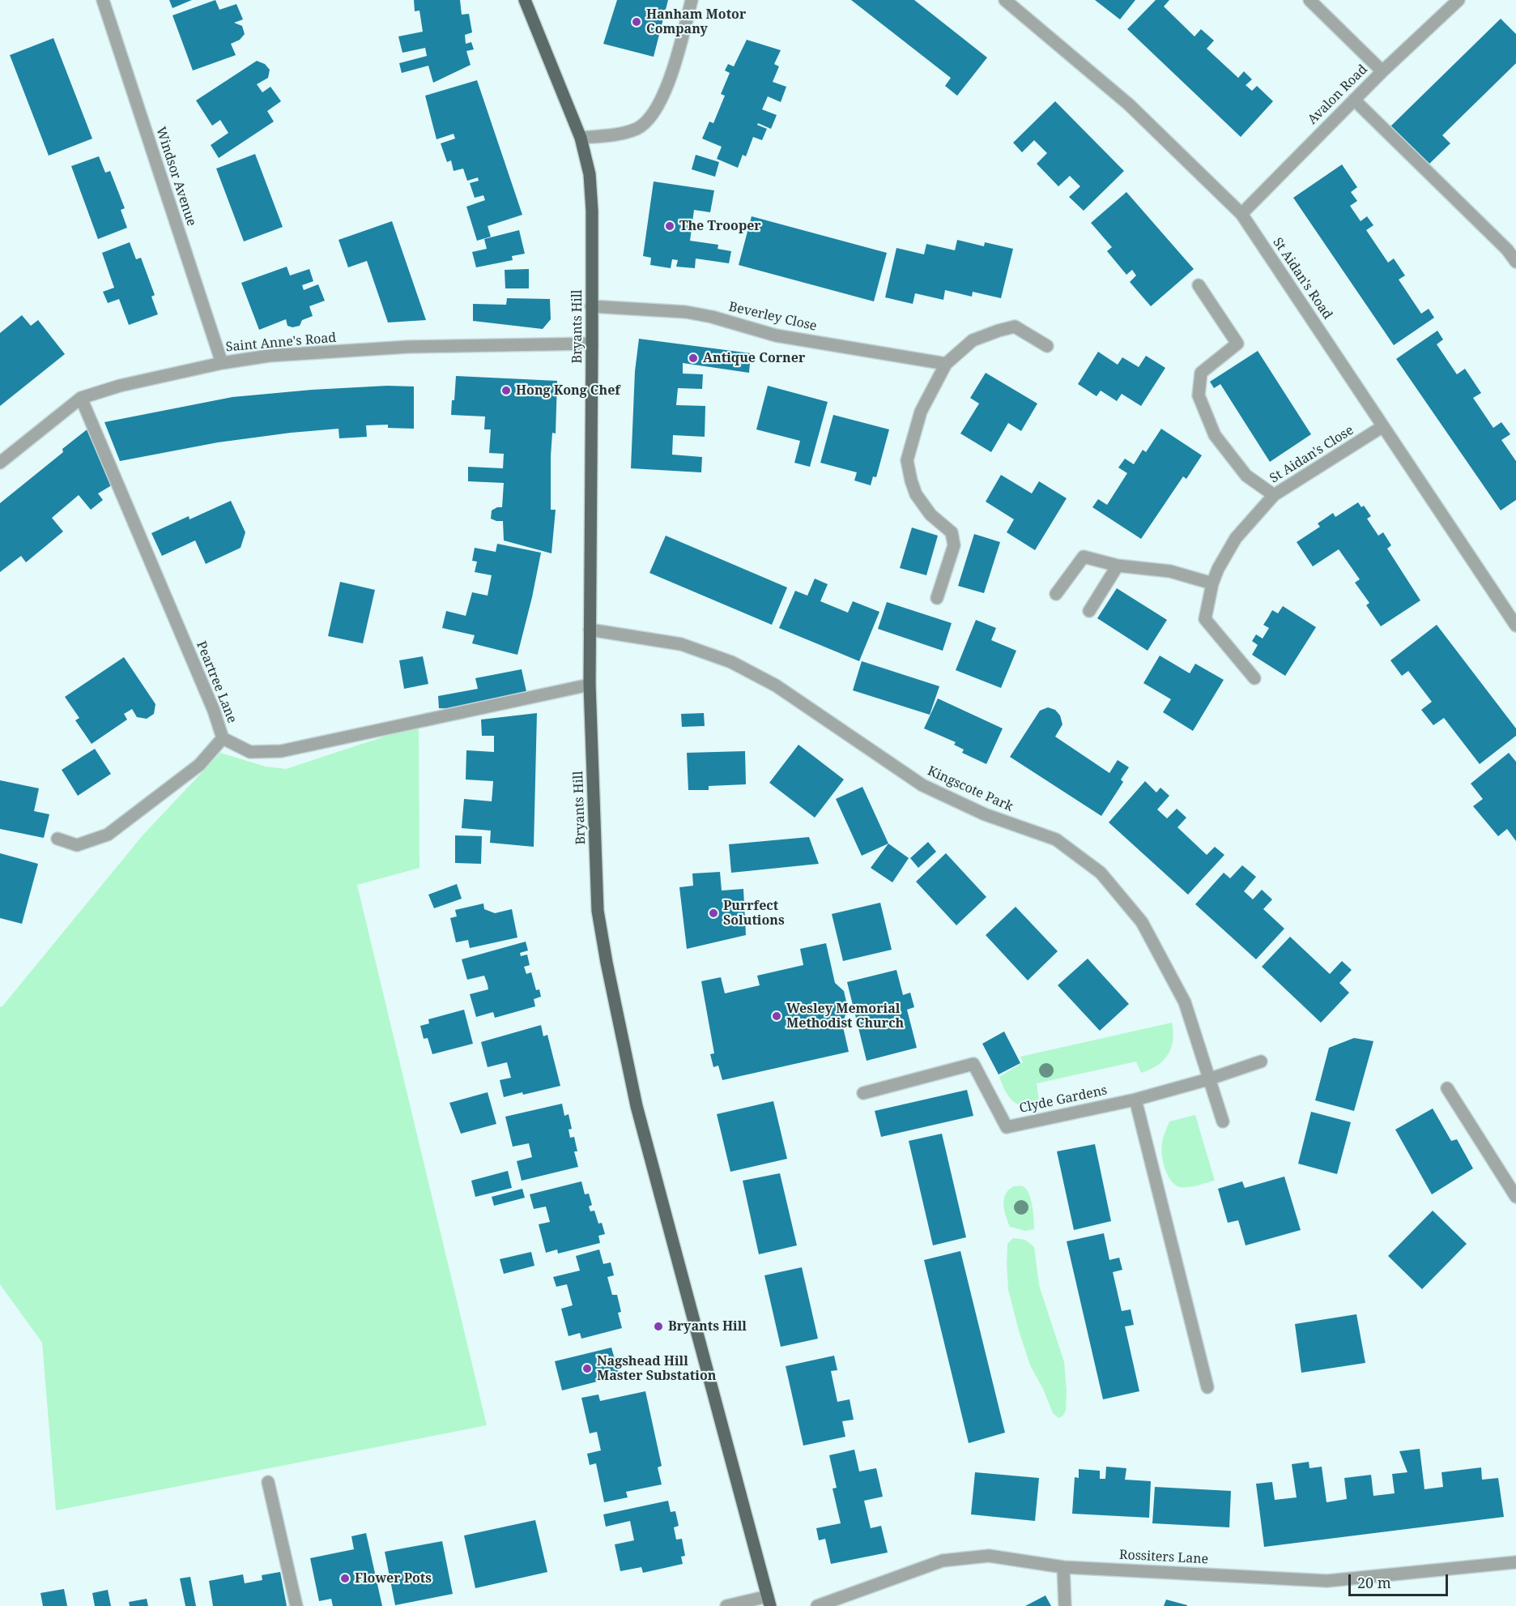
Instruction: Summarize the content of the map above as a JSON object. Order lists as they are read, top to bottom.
{
  "streets": {
    "main road": ["Bryants Hill"],
    "street": [
      "Avalon Road",
      "Windsor Avenue",
      "St Aidan's Road",
      "Beverley Close",
      "Saint Anne's Road",
      "St Aidan's Close",
      "Peartree Lane",
      "Kingscote Park",
      "Clyde Gardens",
      "Rossiters Lane"
    ]
  },
  "crossings": [
    ["Avalon Road", "St Aidan's Road"],
    ["Windsor Avenue", "Saint Anne's Road"],
    ["St Aidan's Road", "St Aidan's Close"],
    ["Beverley Close", "Bryants Hill"],
    ["Bryants Hill", "Saint Anne's Road"],
    ["Bryants Hill", "Peartree Lane"],
    ["Bryants Hill", "Kingscote Park"],
    ["Saint Anne's Road", "Peartree Lane"],
    ["Kingscote Park", "Clyde Gardens"]
  ],
  "places": [
    "Hanham Motor Company",
    "The Trooper",
    "Antique Corner",
    "Hong Kong Chef",
    "Purrfect Solutions",
    "Wesley Memorial Methodist Church",
    "Bryants Hill",
    "Nagshead Hill Master Substation",
    "Flower Pots"
  ],
  "scale_bar": "20 m"
}
